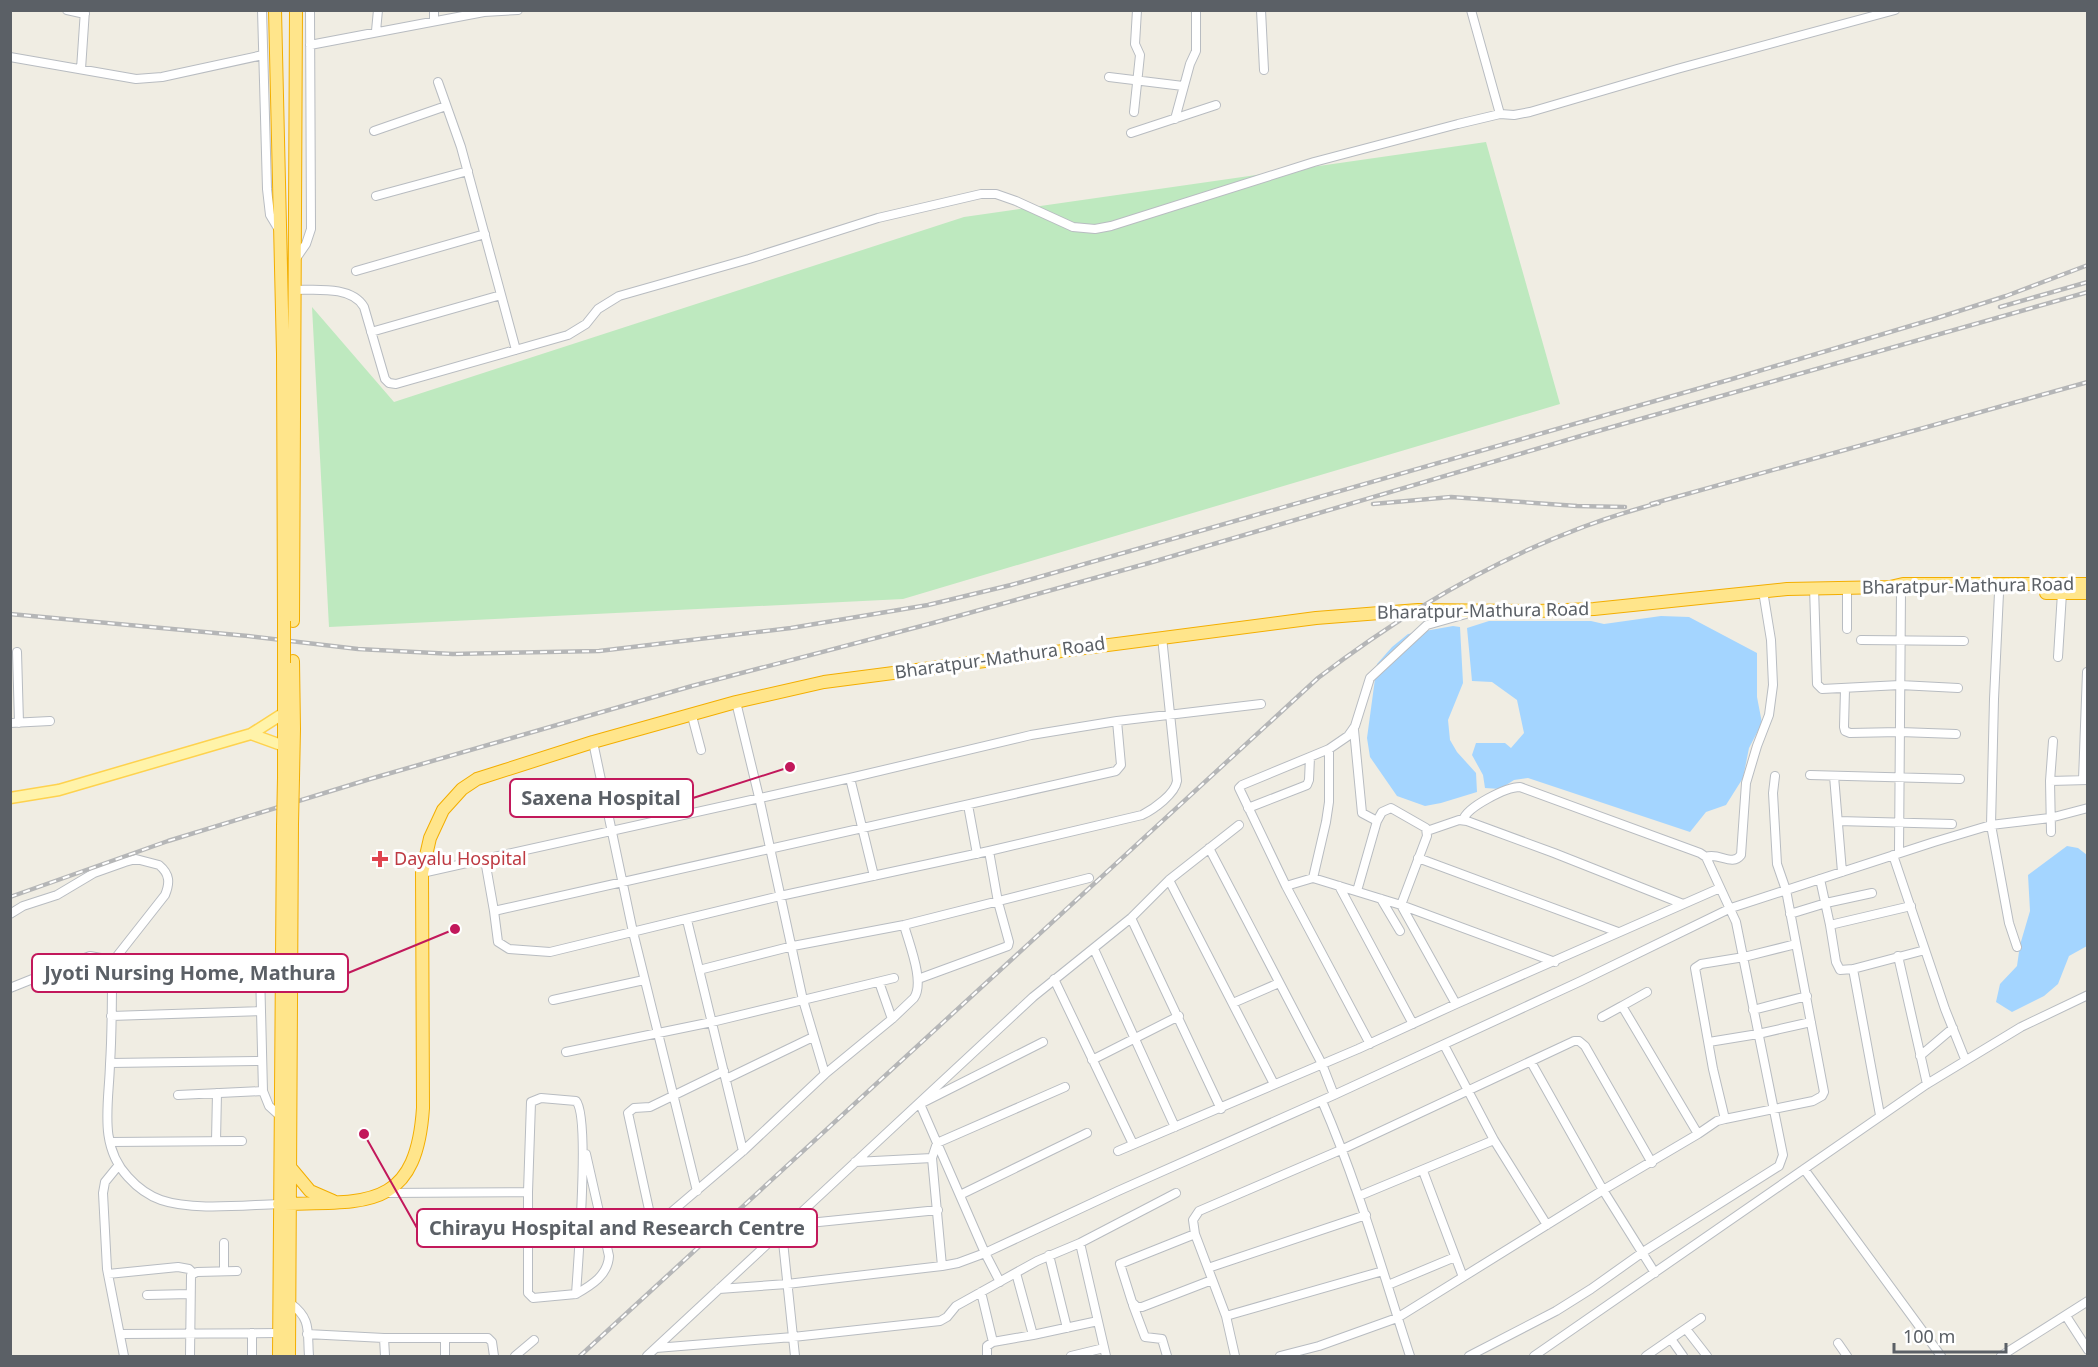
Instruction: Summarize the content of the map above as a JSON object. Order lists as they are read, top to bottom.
{
  "streets": {
    "highway": ["Bharatpur-Mathura Road"]
  },
  "places": {
    "other": ["Saxena Hospital", "Jyoti Nursing Home, Mathura", "Chirayu Hospital and Research Centre"],
    "health": ["Dayalu Hospital"]
  },
  "scale_bar": "100 m"
}
